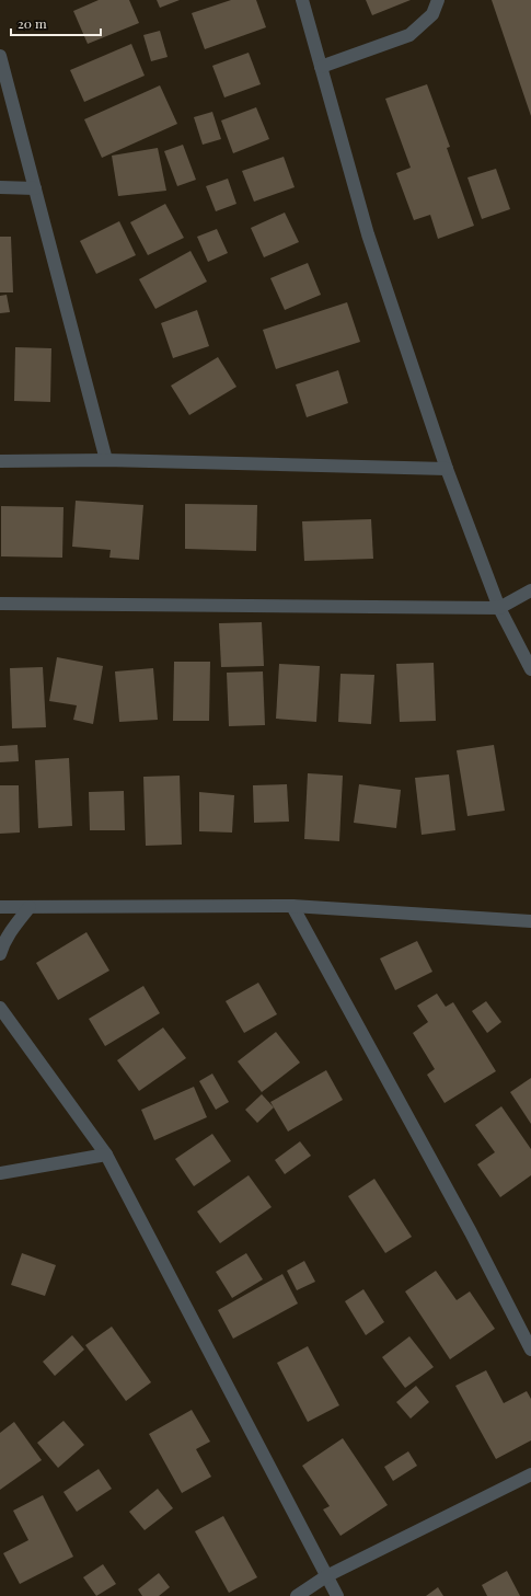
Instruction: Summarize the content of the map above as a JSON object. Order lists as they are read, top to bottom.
{
  "scale_bar": "20 m"
}
